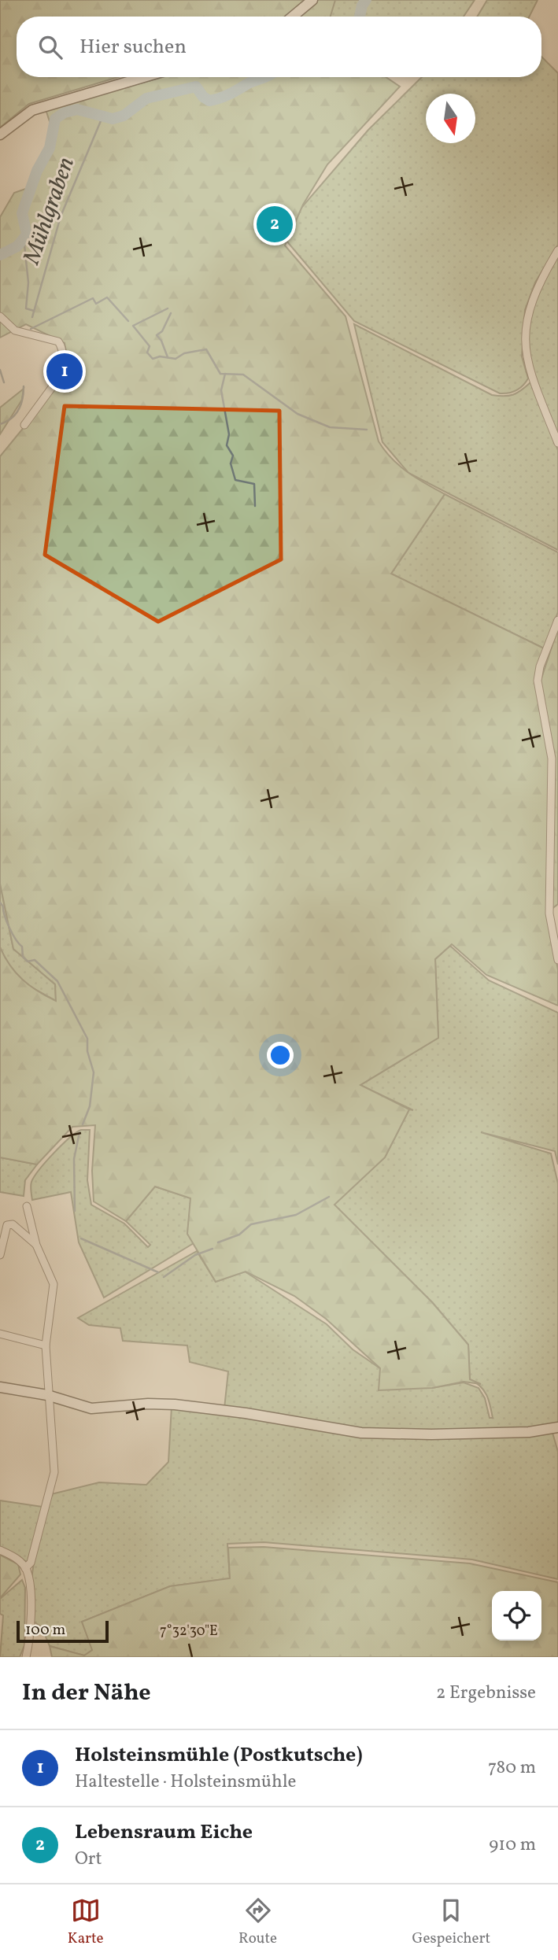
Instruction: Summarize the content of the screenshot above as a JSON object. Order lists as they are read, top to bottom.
{
  "water": ["Mühlgraben"],
  "scale_bar": "100 m",
  "north": "bottom",
  "page": {
    "search": "Hier suchen",
    "pins": ["2", "1"],
    "scale": "100 m",
    "heading": ["In der Nähe", "2 Ergebnisse"],
    "list": [
      {
        "mark": "1",
        "name": "Holsteinsmühle (Postkutsche)",
        "note": "Haltestelle · Holsteinsmühle",
        "value": "780 m"
      },
      {
        "mark": "2",
        "name": "Lebensraum Eiche",
        "note": "Ort",
        "value": "910 m"
      }
    ],
    "nav": ["Karte", "Route", "Gespeichert"]
  },
  "coordinates": ["7°32'30\"E"]
}
